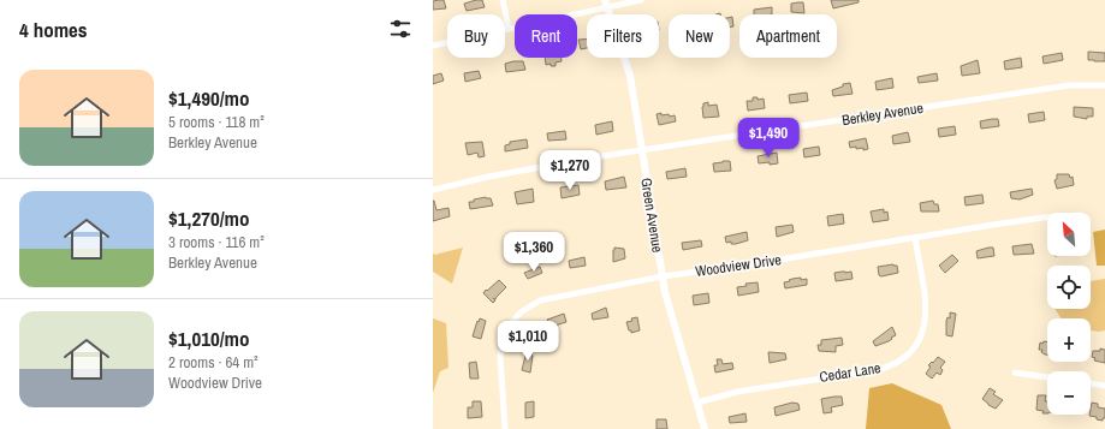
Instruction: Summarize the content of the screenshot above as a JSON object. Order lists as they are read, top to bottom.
{
  "streets": {
    "street": [
      "Berkley Avenue",
      "Green Avenue",
      "Woodview Drive",
      "Cedar Lane"
    ]
  },
  "crossings": [
    ["Berkley Avenue", "Green Avenue"],
    ["Green Avenue", "Woodview Drive"],
    ["Green Avenue", "Cedar Lane"],
    ["Woodview Drive", "Cedar Lane"]
  ],
  "north": "top left",
  "page": {
    "heading": "4 homes",
    "chip": [
      "Buy",
      "Rent",
      "Filters",
      "New",
      "Apartment"
    ],
    "list": [
      {
        "name": "$1,490/mo",
        "note": "5 rooms · 118 m² · Berkley Avenue"
      },
      {
        "name": "$1,270/mo",
        "note": "3 rooms · 116 m² · Berkley Avenue"
      },
      {
        "name": "$1,010/mo",
        "note": "2 rooms · 64 m² · Woodview Drive"
      }
    ],
    "price": [
      "$1,490",
      "$1,270",
      "$1,360",
      "$1,010"
    ],
    "map_buttons": ["+", "−"]
  }
}
